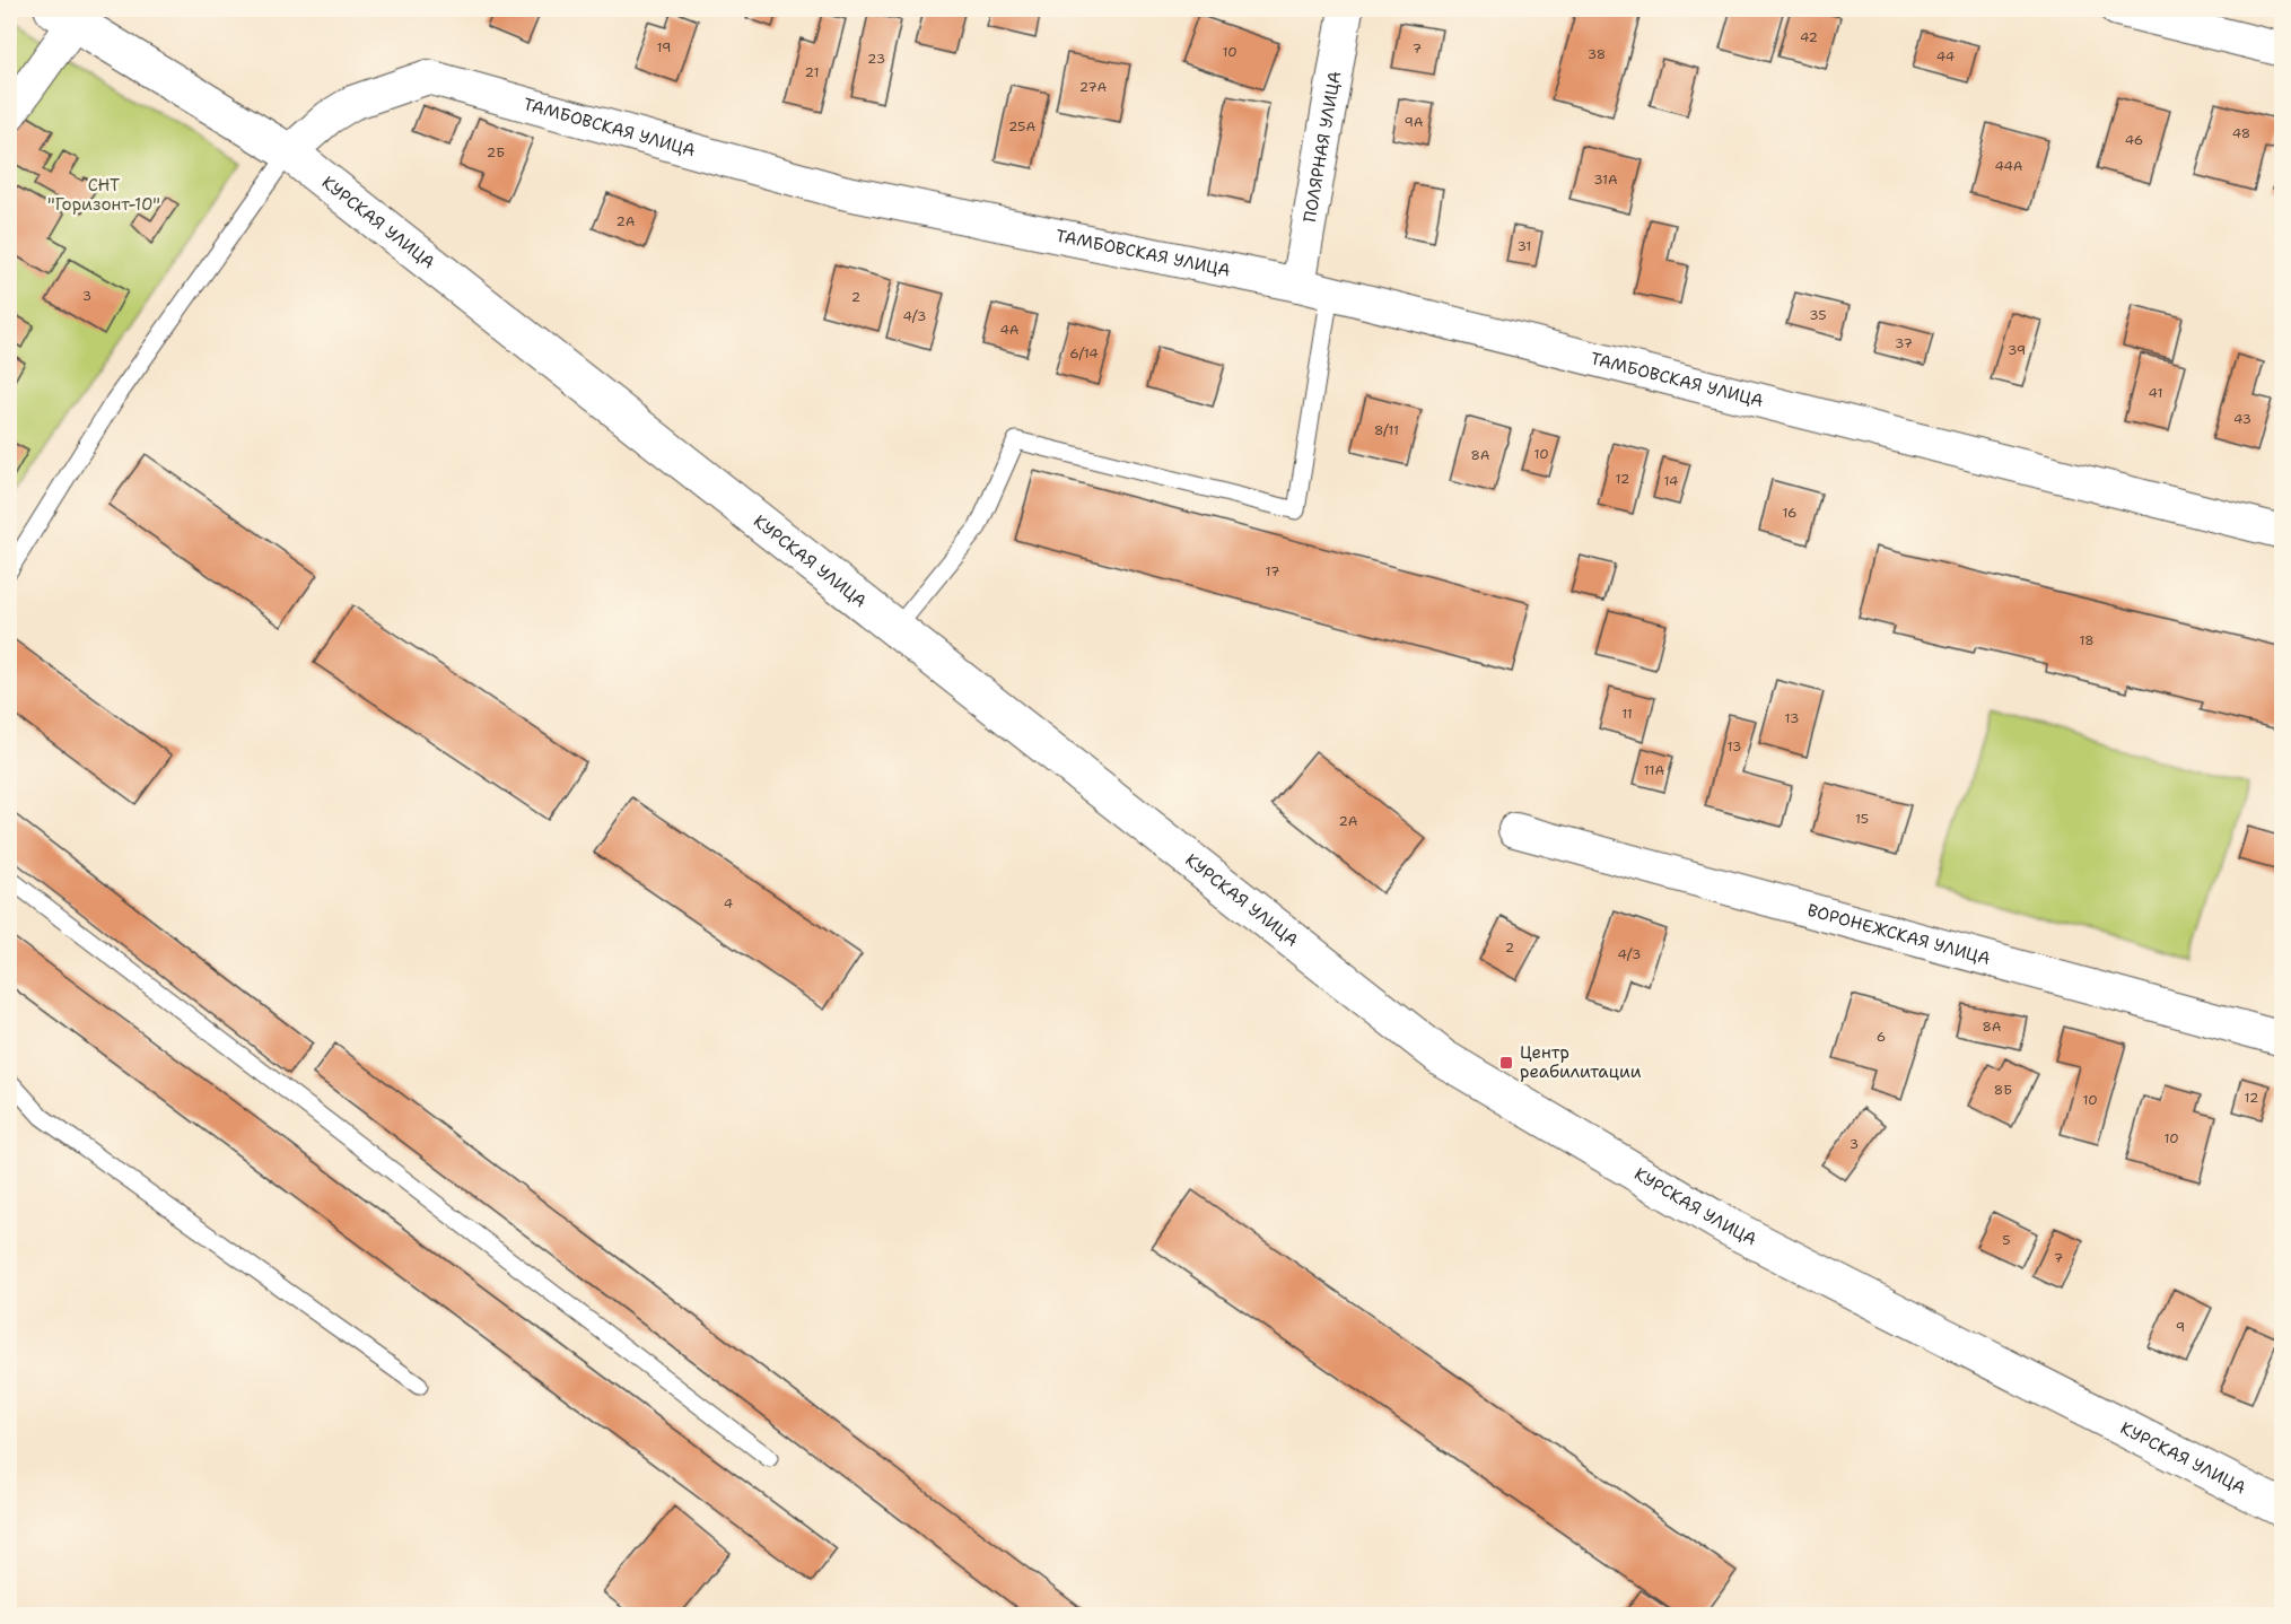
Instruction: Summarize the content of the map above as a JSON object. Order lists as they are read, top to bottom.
{
  "streets": {
    "street": [
      "ТАМБОВСКАЯ УЛИЦА",
      "ПОЛЯРНАЯ УЛИЦА",
      "КУРСКАЯ УЛИЦА",
      "ВОРОНЕЖСКАЯ УЛИЦА"
    ]
  },
  "crossings": [
    ["ТАМБОВСКАЯ УЛИЦА", "ПОЛЯРНАЯ УЛИЦА"],
    ["ТАМБОВСКАЯ УЛИЦА", "КУРСКАЯ УЛИЦА"]
  ],
  "parks": ["СНТ \"Горизонт-10\""],
  "places": {
    "transit": ["Центр реабилитации"]
  },
  "house_numbers": [
    "42",
    "19",
    "7",
    "10",
    "38",
    "44",
    "23",
    "21",
    "27А",
    "9А",
    "25А",
    "48",
    "46",
    "2Б",
    "44А",
    "31А",
    "2А",
    "31",
    "3",
    "2",
    "35",
    "4/3",
    "4А",
    "37",
    "39",
    "6/14",
    "41",
    "43",
    "8/11",
    "10",
    "8А",
    "12",
    "14",
    "16",
    "17",
    "18",
    "11",
    "13",
    "13",
    "11А",
    "15",
    "2А",
    "4",
    "2",
    "4/3",
    "8А",
    "6",
    "8Б",
    "12",
    "10",
    "10",
    "3",
    "5",
    "7",
    "9"
  ]
}
